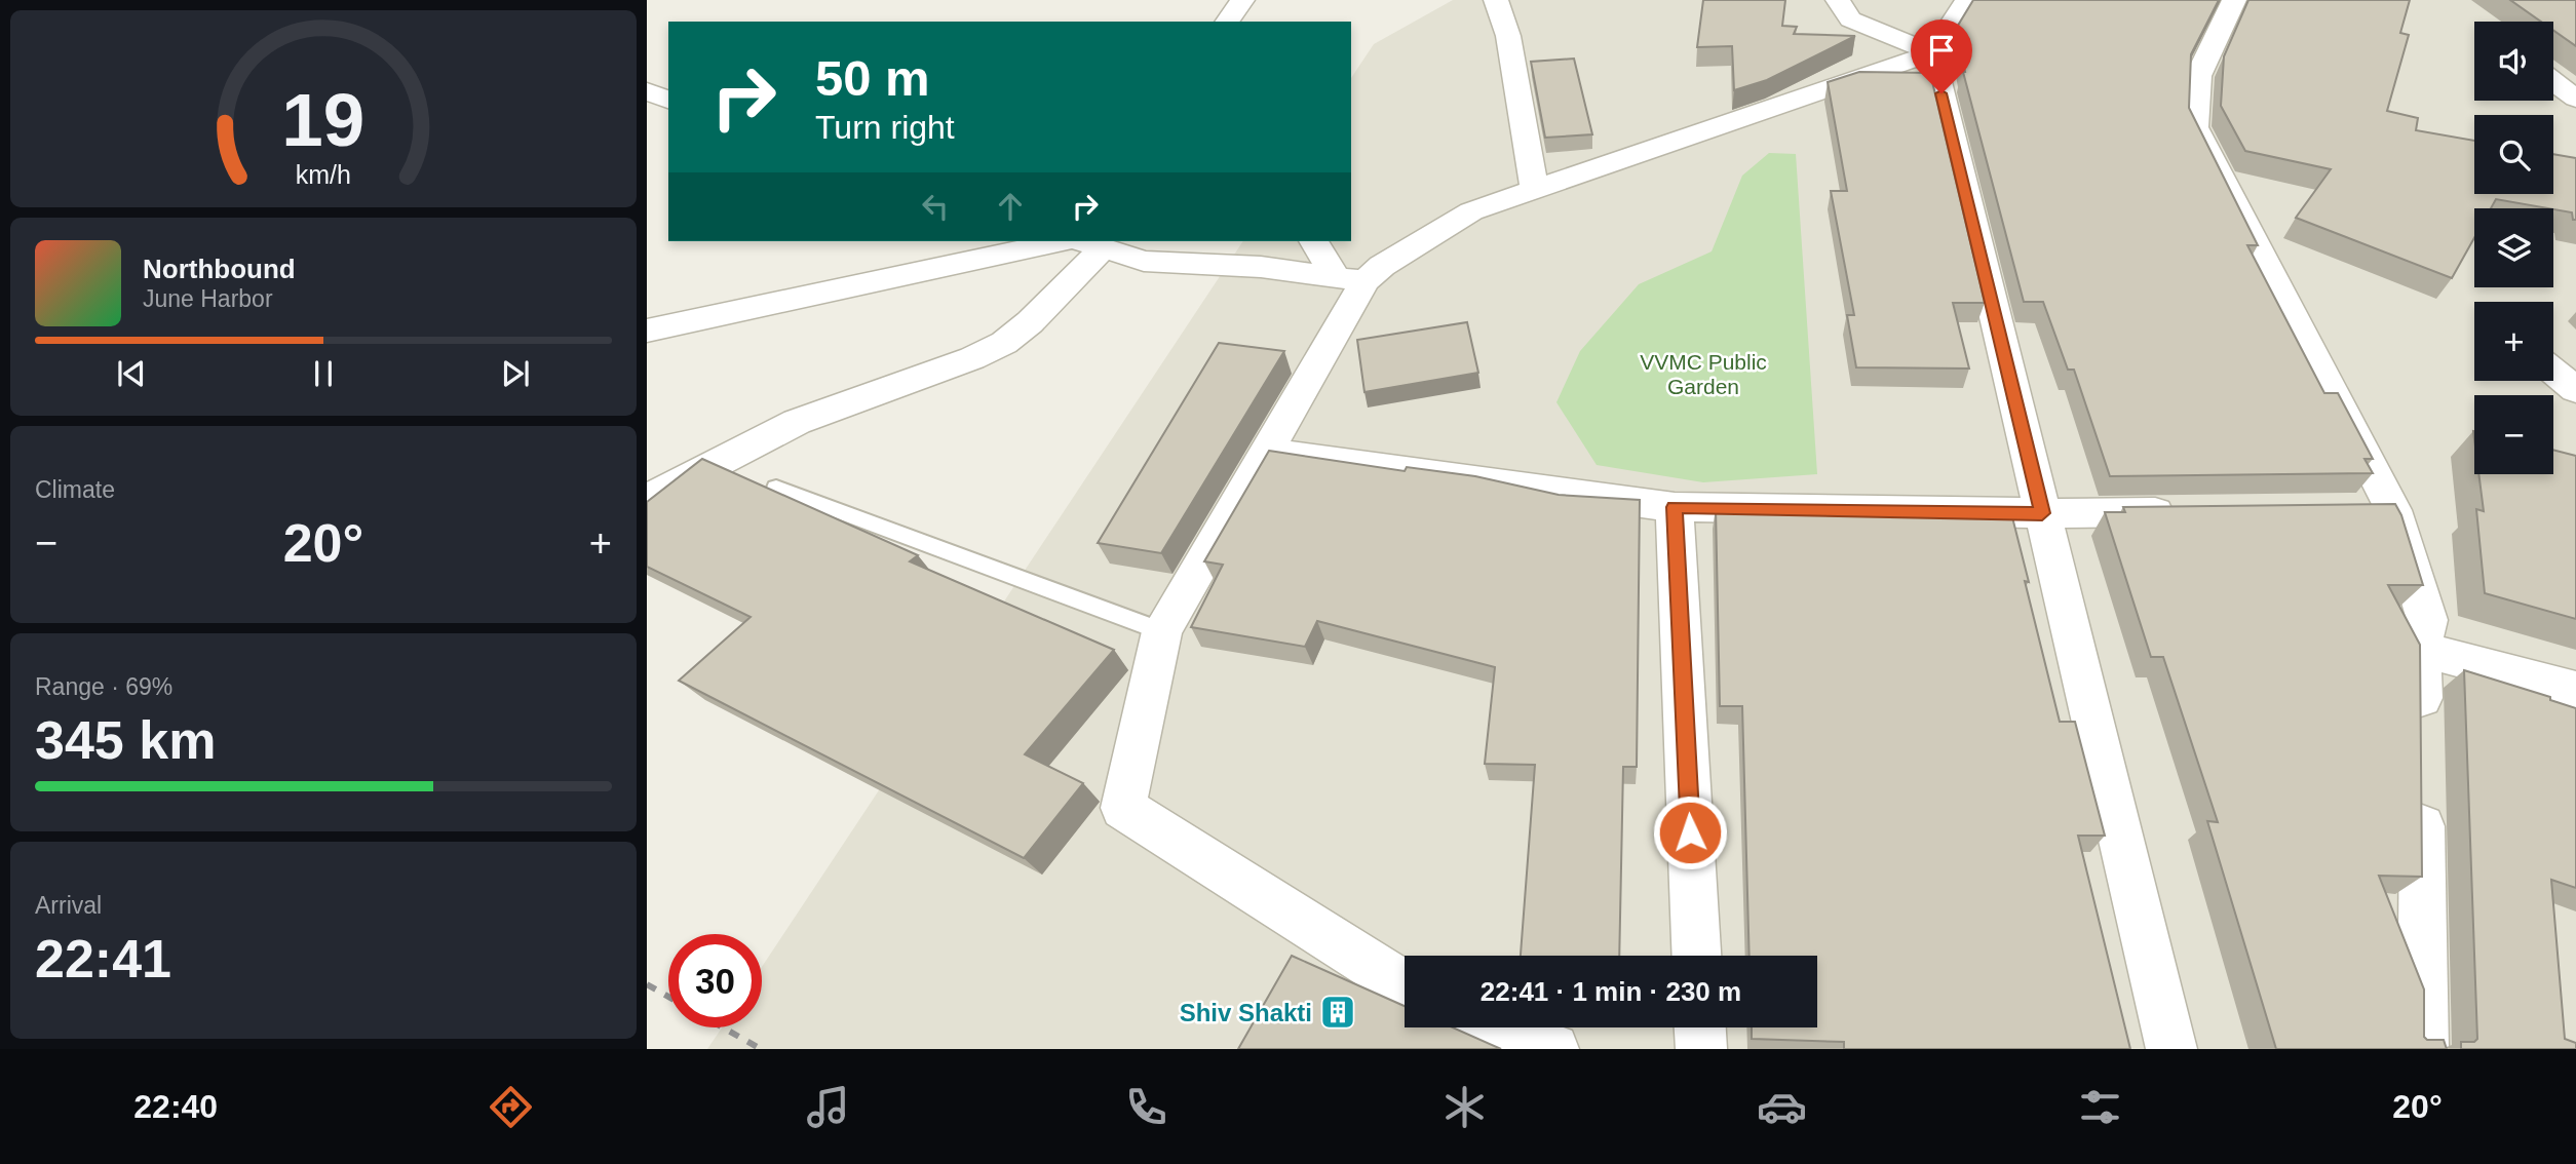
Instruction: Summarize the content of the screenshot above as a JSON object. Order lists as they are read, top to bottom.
{
  "parks": ["VVMC Public Garden"],
  "places": {
    "building": ["Shiv Shakti"]
  },
  "page": {
    "map_buttons": ["+", "−"],
    "turn": ["50 m", "Turn right"],
    "song": ["Northbound", "June Harbor"],
    "tile": [
      "Climate",
      ["Range · 69%", "345 km"],
      ["Arrival", "22:41"]
    ],
    "heat": ["−", "20°", "+"],
    "limit": "30",
    "trip": "22:41 · 1 min · 230 m",
    "tabs": ["22:40", "20°"],
    "gauge": ["19", "km/h"]
  }
}
